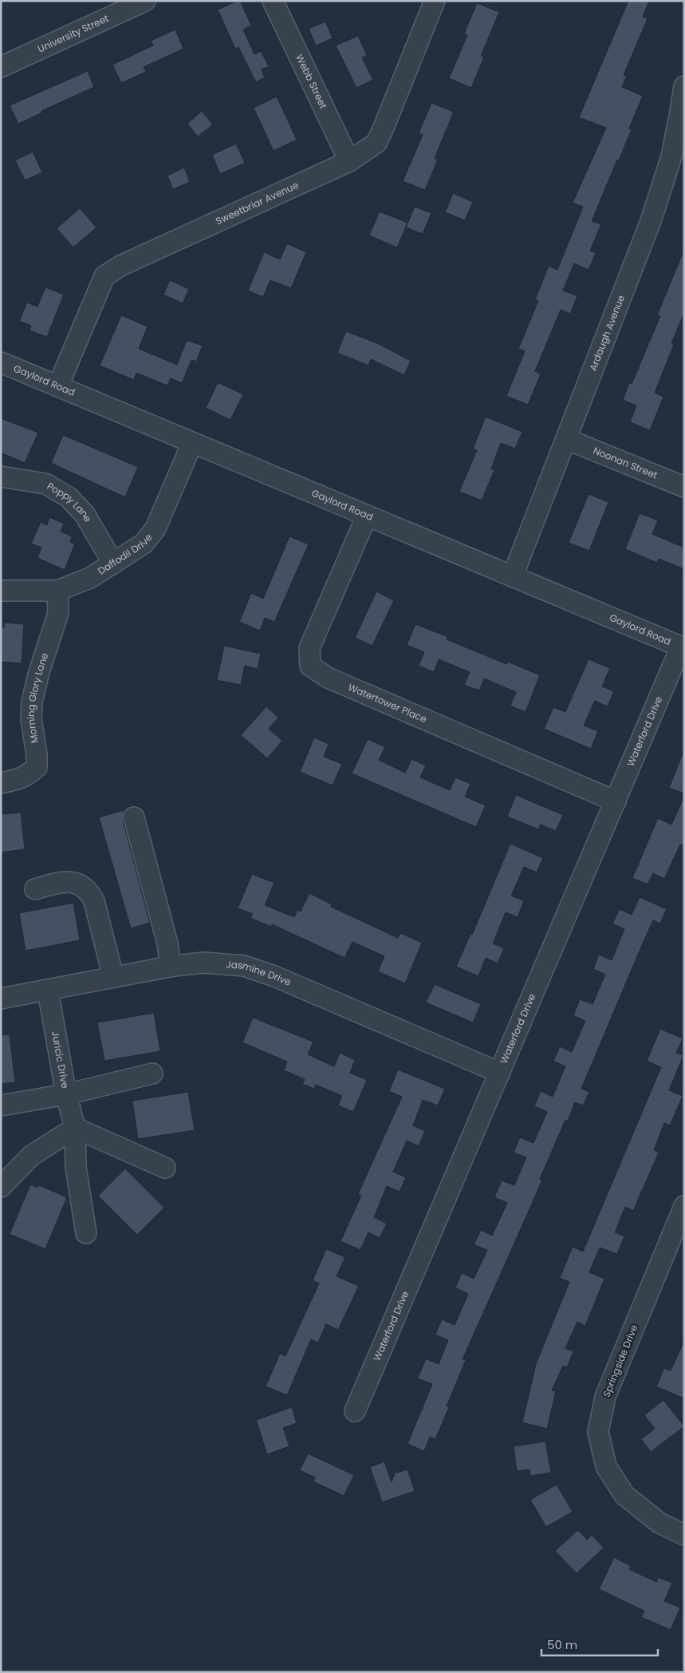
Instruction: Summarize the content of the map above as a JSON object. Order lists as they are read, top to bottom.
{
  "streets": {
    "street": [
      "University Street",
      "Webb Street",
      "Sweetbriar Avenue",
      "Ardaugh Avenue",
      "Gaylord Road",
      "Noonan Street",
      "Poppy Lane",
      "Daffodil Drive",
      "Morning Glory Lane",
      "Watertower Place",
      "Waterford Drive",
      "Jasmine Drive",
      "Juricic Drive",
      "Springside Drive"
    ]
  },
  "crossings": [
    ["Webb Street", "Sweetbriar Avenue"],
    ["Sweetbriar Avenue", "Gaylord Road"],
    ["Ardaugh Avenue", "Gaylord Road"],
    ["Ardaugh Avenue", "Noonan Street"],
    ["Gaylord Road", "Daffodil Drive"],
    ["Gaylord Road", "Watertower Place"],
    ["Gaylord Road", "Waterford Drive"],
    ["Poppy Lane", "Daffodil Drive"],
    ["Daffodil Drive", "Morning Glory Lane"],
    ["Watertower Place", "Waterford Drive"],
    ["Waterford Drive", "Jasmine Drive"],
    ["Jasmine Drive", "Juricic Drive"]
  ],
  "scale_bar": "50 m"
}
